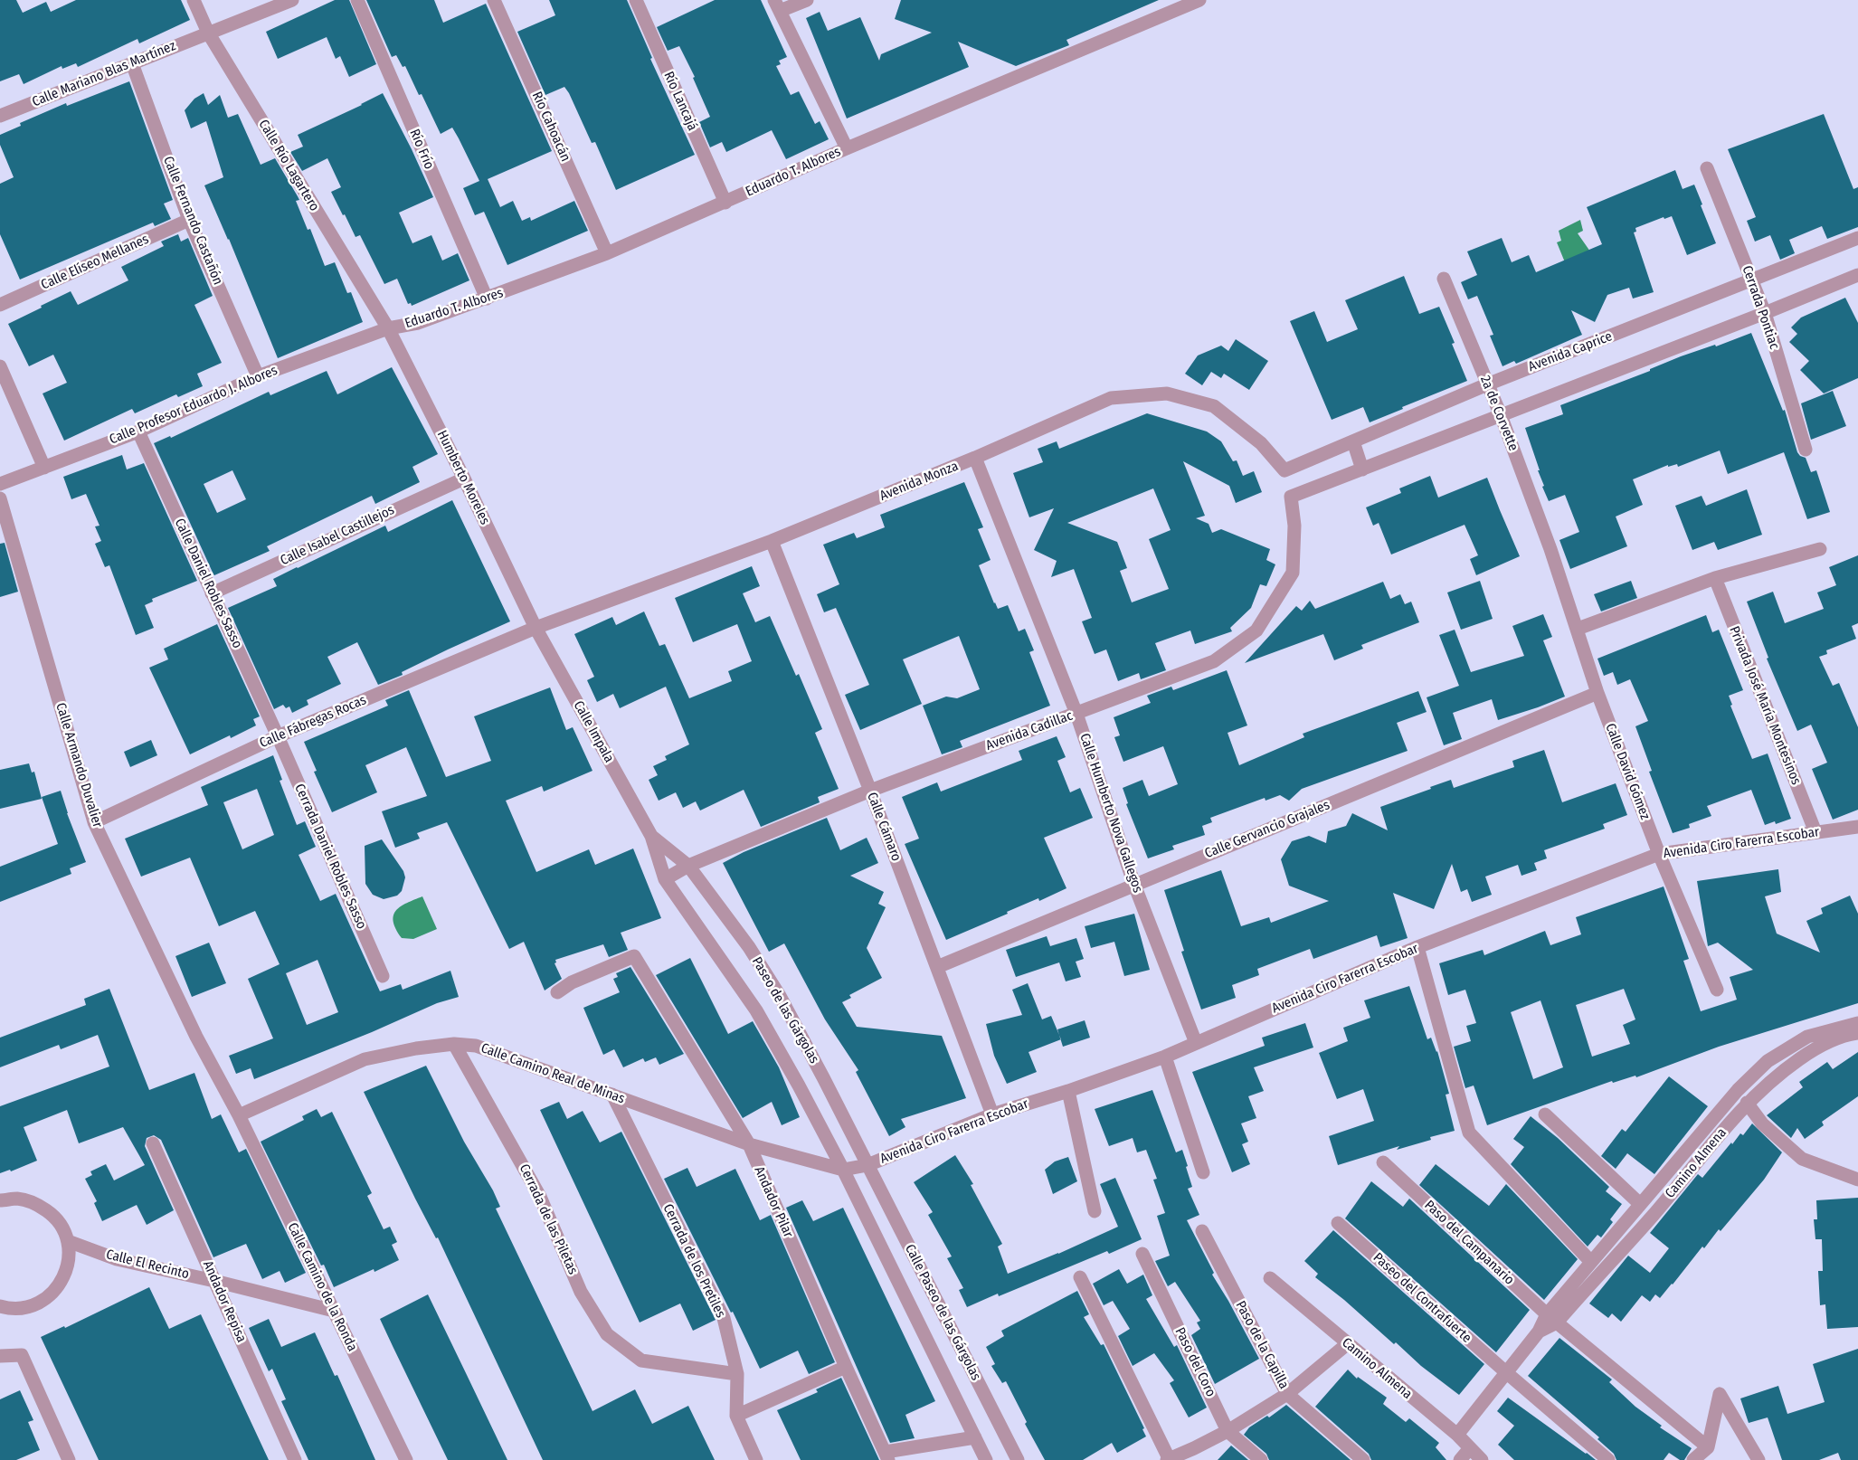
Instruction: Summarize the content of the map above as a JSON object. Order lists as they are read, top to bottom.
{
  "streets": {
    "street": [
      "Calle Mariano Blas Martínez",
      "Río Lancajá",
      "Río Cahoacán",
      "Río Frío",
      "Calle Río Lagartero",
      "Eduardo T. Albores",
      "Calle Fernando Castañón",
      "Calle Elíseo Mellanes",
      "Cerrada Pontiac",
      "Avenida Caprice",
      "Calle Profesor Eduardo J. Albores",
      "2a de Corvette",
      "Humberto Moreles",
      "Avenida Monza",
      "Calle Isabel Castillejos",
      "Calle Daniel Robles Sasso",
      "Privada José María Montesinos",
      "Calle Fábregas Rocas",
      "Avenida Cadillac",
      "Calle Impala",
      "Calle Armando Duvalier",
      "Calle David Gómez",
      "Calle Humberto Nova Gallegos",
      "Calle Cámaro",
      "Calle Gervancio Grajales",
      "Avenida Ciro Farerra Escobar",
      "Cerrada Daniel Robles Sasso",
      "Paseo de las Gárgolas",
      "Calle Camino Real de Minas",
      "Camino Almena",
      "Andador Pilar",
      "Cerrada de las Piletas",
      "Paso del Campanario",
      "Cerrada de los Pretiles",
      "Calle El Recinto",
      "Calle Camino de la Ronda",
      "Paseo del Contrafuerte",
      "Andador Repisa",
      "Calle Paseo de las Gárgolas",
      "Paso de la Capilla",
      "Paso del Coro"
    ]
  },
  "crossings": [
    ["Calle Mariano Blas Martínez", "Calle Río Lagartero"],
    ["Calle Mariano Blas Martínez", "Calle Fernando Castañón"],
    ["Río Lancajá", "Eduardo T. Albores"],
    ["Río Cahoacán", "Eduardo T. Albores"],
    ["Río Frío", "Eduardo T. Albores"],
    ["Calle Río Lagartero", "Eduardo T. Albores"],
    ["Calle Río Lagartero", "Calle Profesor Eduardo J. Albores"],
    ["Calle Río Lagartero", "Humberto Moreles"],
    ["Eduardo T. Albores", "Calle Profesor Eduardo J. Albores"],
    ["Eduardo T. Albores", "Humberto Moreles"],
    ["Calle Fernando Castañón", "Calle Elíseo Mellanes"],
    ["Calle Fernando Castañón", "Calle Profesor Eduardo J. Albores"],
    ["Cerrada Pontiac", "Avenida Caprice"],
    ["Avenida Caprice", "2a de Corvette"],
    ["Avenida Caprice", "Avenida Monza"],
    ["Calle Profesor Eduardo J. Albores", "Humberto Moreles"],
    ["Calle Profesor Eduardo J. Albores", "Calle Daniel Robles Sasso"],
    ["2a de Corvette", "Calle David Gómez"],
    ["Humberto Moreles", "Avenida Monza"],
    ["Humberto Moreles", "Calle Isabel Castillejos"],
    ["Humberto Moreles", "Calle Fábregas Rocas"],
    ["Humberto Moreles", "Calle Impala"],
    ["Avenida Monza", "Calle Fábregas Rocas"],
    ["Avenida Monza", "Calle Impala"],
    ["Avenida Monza", "Calle Humberto Nova Gallegos"],
    ["Avenida Monza", "Calle Cámaro"],
    ["Calle Isabel Castillejos", "Calle Daniel Robles Sasso"],
    ["Calle Daniel Robles Sasso", "Calle Fábregas Rocas"],
    ["Calle Daniel Robles Sasso", "Cerrada Daniel Robles Sasso"],
    ["Privada José María Montesinos", "Avenida Ciro Farerra Escobar"],
    ["Calle Fábregas Rocas", "Calle Impala"],
    ["Calle Fábregas Rocas", "Calle Armando Duvalier"],
    ["Calle Fábregas Rocas", "Cerrada Daniel Robles Sasso"],
    ["Avenida Cadillac", "Calle Impala"],
    ["Avenida Cadillac", "Calle Humberto Nova Gallegos"],
    ["Avenida Cadillac", "Calle Cámaro"],
    ["Avenida Cadillac", "Paseo de las Gárgolas"],
    ["Calle Impala", "Paseo de las Gárgolas"],
    ["Calle Armando Duvalier", "Calle Camino Real de Minas"],
    ["Calle Armando Duvalier", "Calle Camino de la Ronda"],
    ["Calle David Gómez", "Calle Gervancio Grajales"],
    ["Calle David Gómez", "Avenida Ciro Farerra Escobar"],
    ["Calle Humberto Nova Gallegos", "Calle Gervancio Grajales"],
    ["Calle Humberto Nova Gallegos", "Avenida Ciro Farerra Escobar"],
    ["Calle Cámaro", "Calle Gervancio Grajales"],
    ["Calle Cámaro", "Avenida Ciro Farerra Escobar"],
    ["Avenida Ciro Farerra Escobar", "Paseo de las Gárgolas"],
    ["Avenida Ciro Farerra Escobar", "Calle Camino Real de Minas"],
    ["Avenida Ciro Farerra Escobar", "Calle Paseo de las Gárgolas"],
    ["Paseo de las Gárgolas", "Calle Camino Real de Minas"],
    ["Paseo de las Gárgolas", "Calle Paseo de las Gárgolas"],
    ["Calle Camino Real de Minas", "Andador Pilar"],
    ["Calle Camino Real de Minas", "Cerrada de las Piletas"],
    ["Calle Camino Real de Minas", "Cerrada de los Pretiles"],
    ["Calle Camino Real de Minas", "Calle Camino de la Ronda"],
    ["Calle Camino Real de Minas", "Calle Paseo de las Gárgolas"],
    ["Camino Almena", "Paso del Campanario"],
    ["Cerrada de las Piletas", "Cerrada de los Pretiles"],
    ["Calle El Recinto", "Calle Camino de la Ronda"],
    ["Calle El Recinto", "Andador Repisa"]
  ]
}
